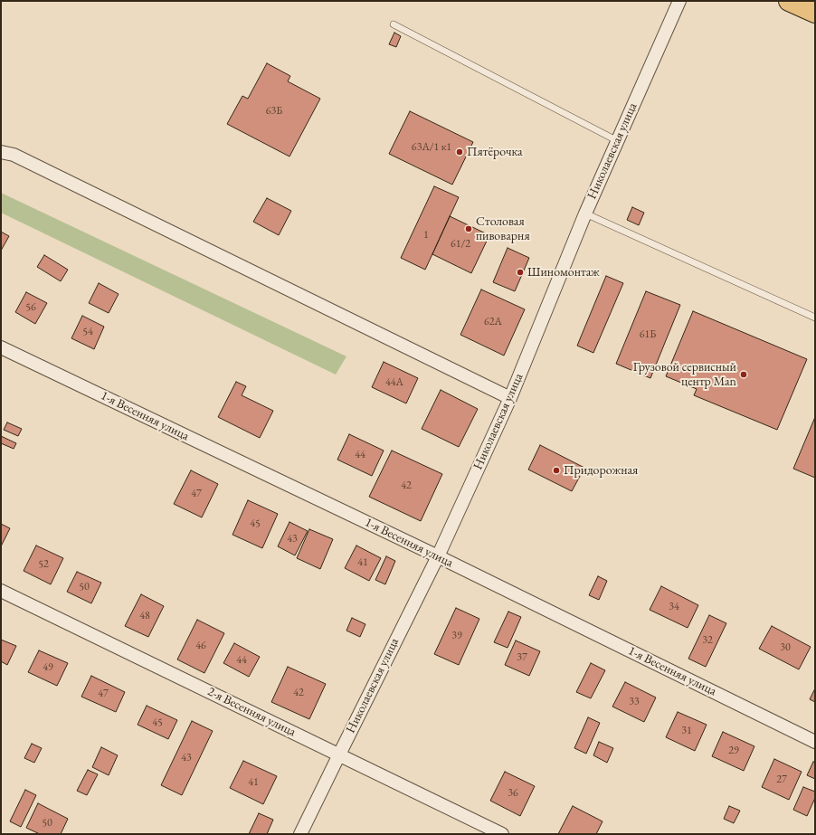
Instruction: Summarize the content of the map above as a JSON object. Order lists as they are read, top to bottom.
{
  "streets": {
    "street": ["Николаевская улица", "1-я Весенняя улица", "2-я Весенняя улица"]
  },
  "crossings": [
    ["Николаевская улица", "1-я Весенняя улица"],
    ["Николаевская улица", "2-я Весенняя улица"]
  ],
  "places": [
    "Пятёрочка",
    "Столовая пивоварня",
    "Шиномонтаж",
    "Грузовой сервисный центр Man",
    "Придорожная"
  ],
  "house_numbers": [
    "63Б",
    "63А/1 к1",
    "1",
    "61/2",
    "56",
    "62А",
    "54",
    "61Б",
    "44А",
    "44",
    "42",
    "47",
    "45",
    "43",
    "41",
    "52",
    "50",
    "34",
    "48",
    "39",
    "32",
    "46",
    "30",
    "37",
    "44",
    "49",
    "42",
    "47",
    "33",
    "45",
    "31",
    "29",
    "43",
    "27",
    "41",
    "36",
    "50"
  ]
}
